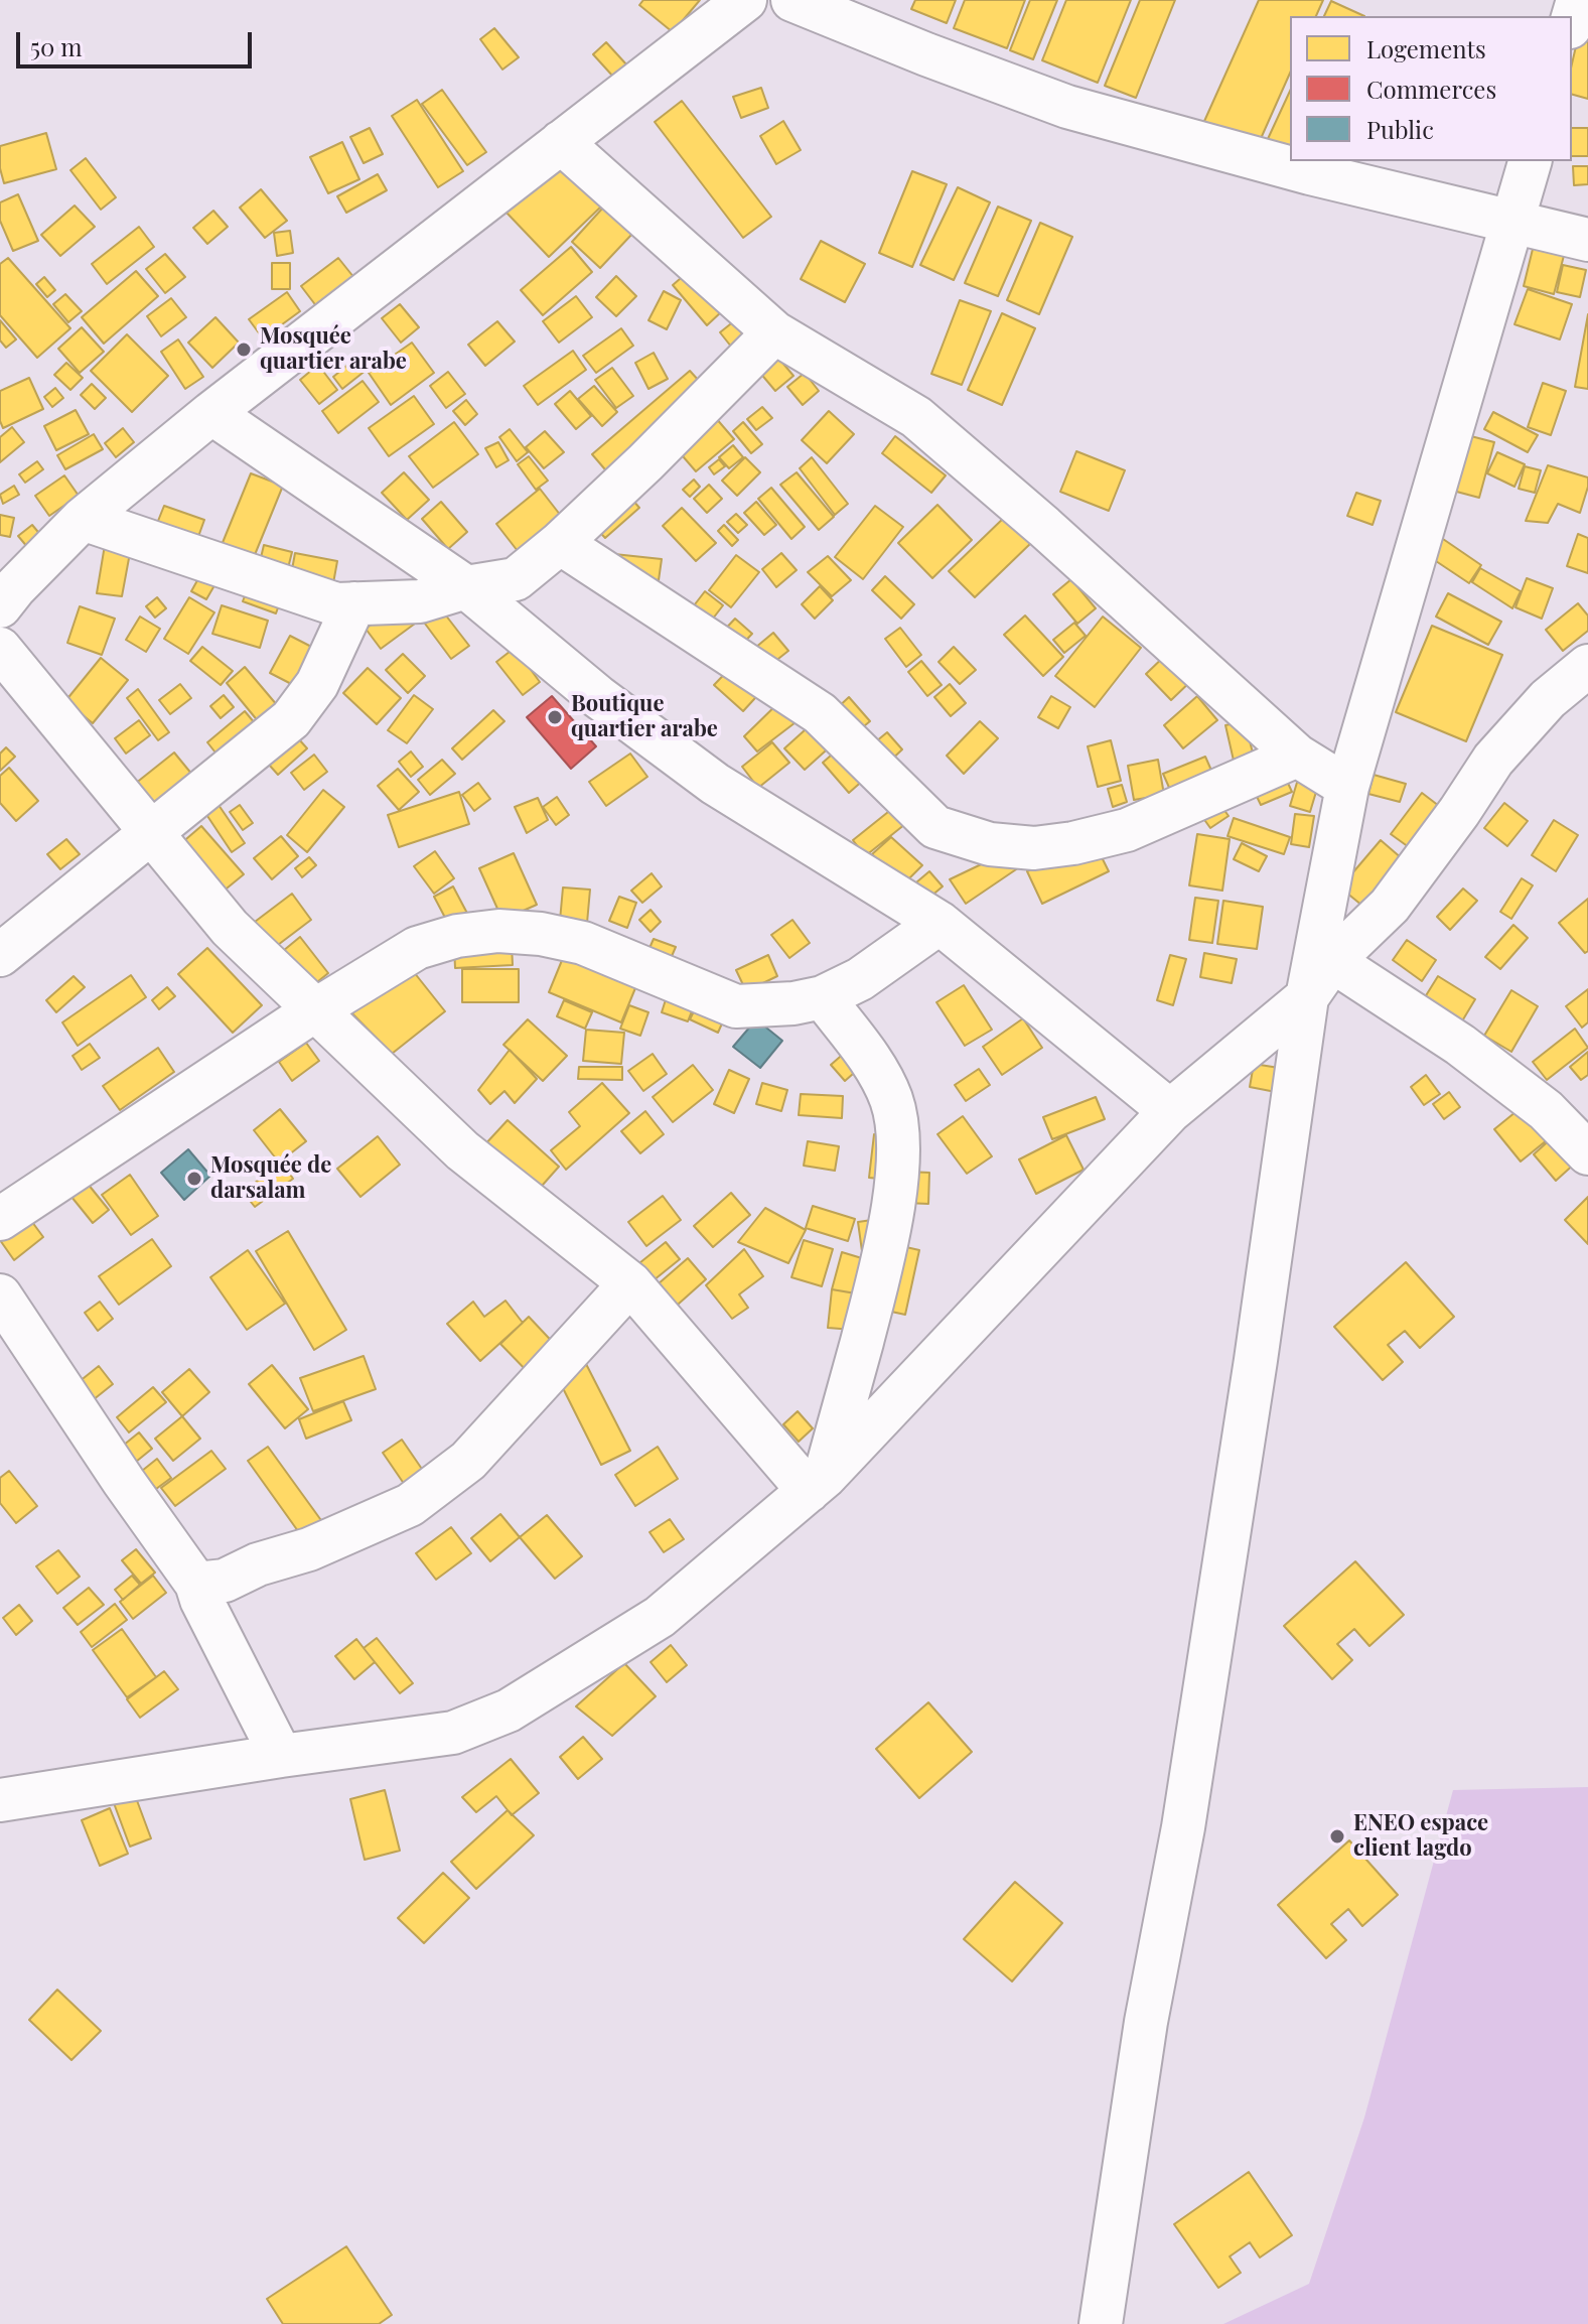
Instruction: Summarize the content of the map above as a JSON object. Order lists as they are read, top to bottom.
{
  "places": [
    "Mosquée quartier arabe",
    "Boutique quartier arabe",
    "Mosquée de darsalam",
    "ENEO espace client lagdo"
  ],
  "legend": ["Logements", "Commerces", "Public"],
  "scale_bar": "50 m"
}
